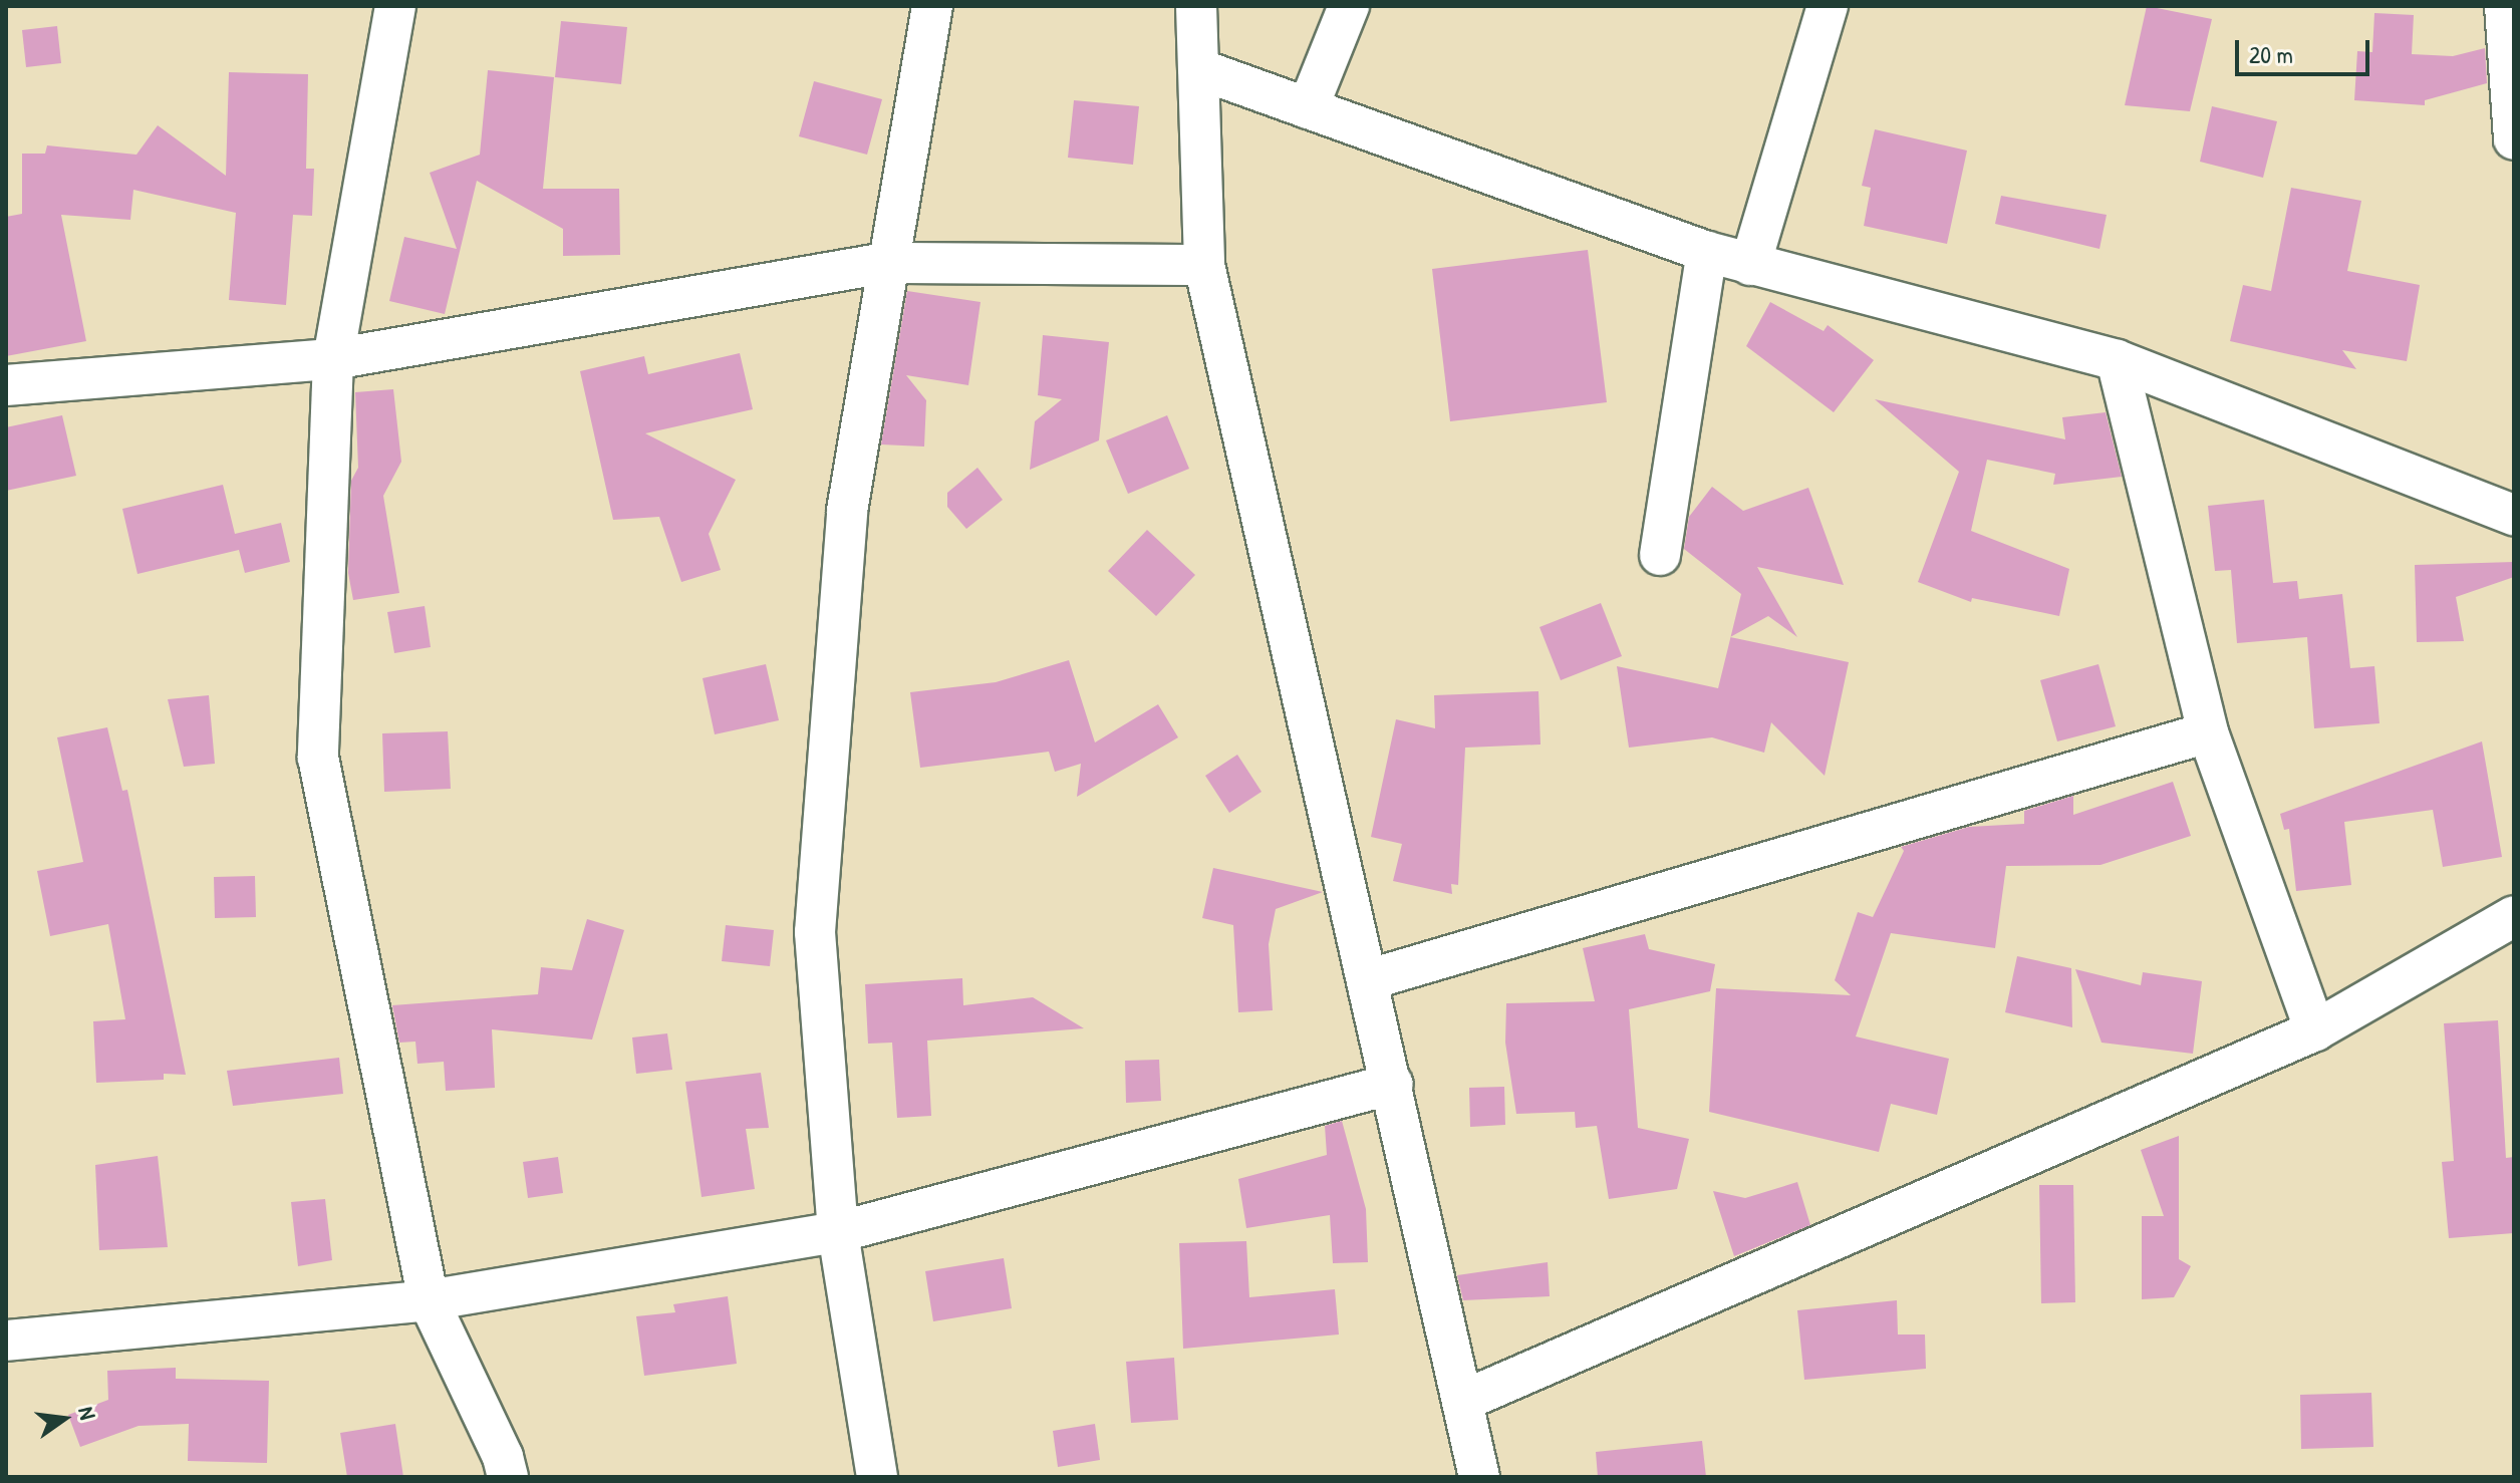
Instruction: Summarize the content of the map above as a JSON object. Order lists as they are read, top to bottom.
{
  "scale_bar": "20 m",
  "north": "right"
}
